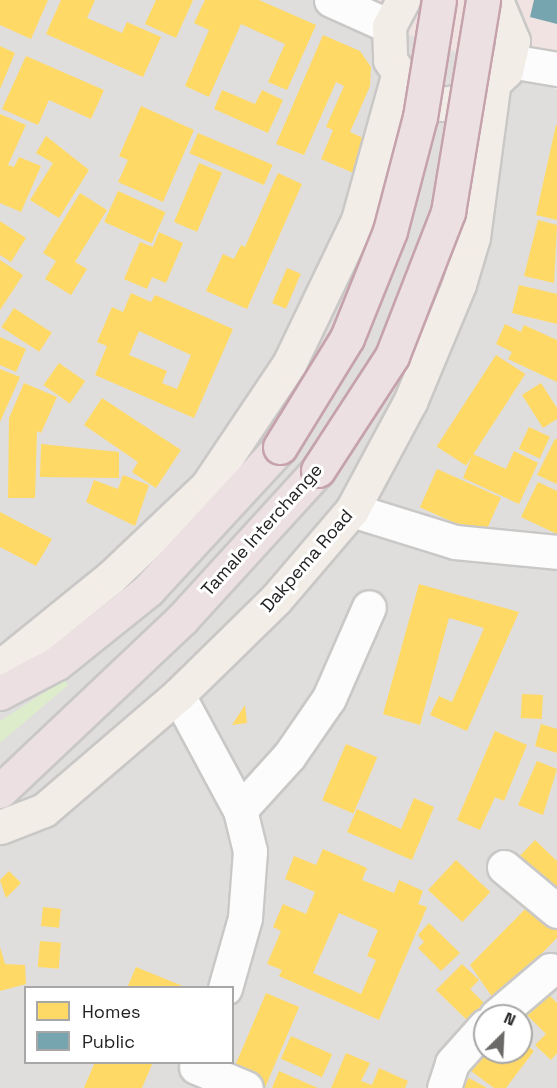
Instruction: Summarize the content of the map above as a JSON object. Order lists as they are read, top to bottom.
{
  "streets": {
    "highway": ["Tamale Interchange"],
    "main road": ["Dakpema Road"]
  },
  "legend": ["Homes", "Public"],
  "north": "top right"
}
